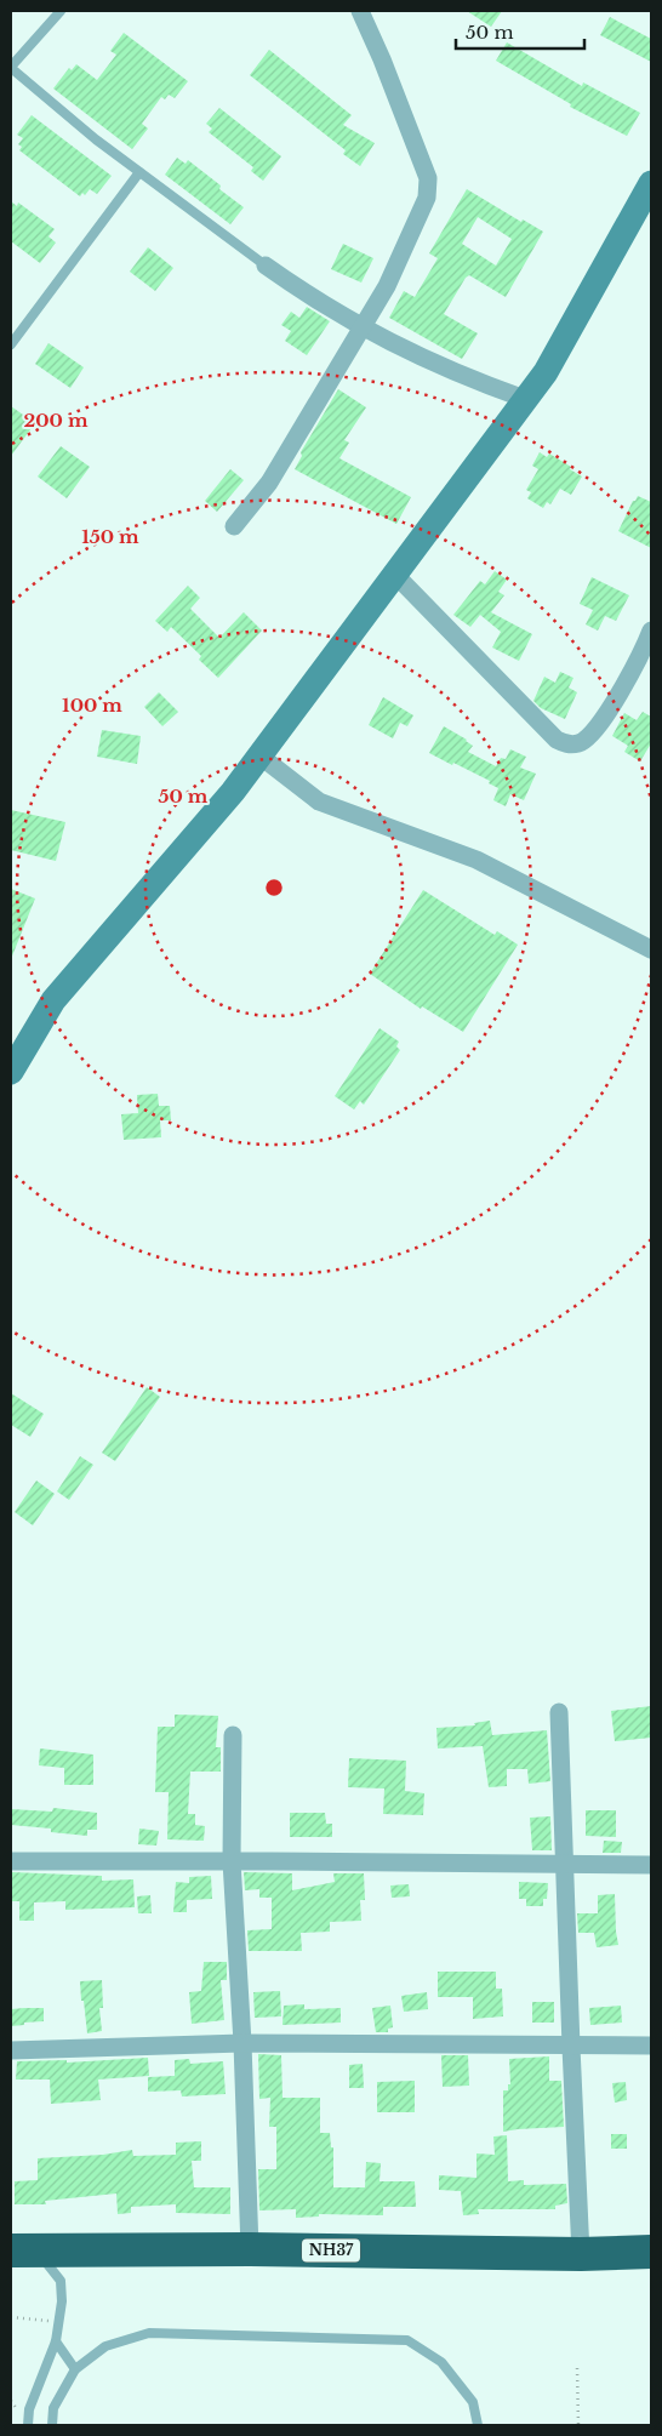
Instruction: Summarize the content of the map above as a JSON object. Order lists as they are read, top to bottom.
{
  "streets": {
    "highway": ["NH37"]
  },
  "scale_bar": "50 m",
  "rings": [
    "200 m",
    "150 m",
    "100 m",
    "50 m"
  ]
}
